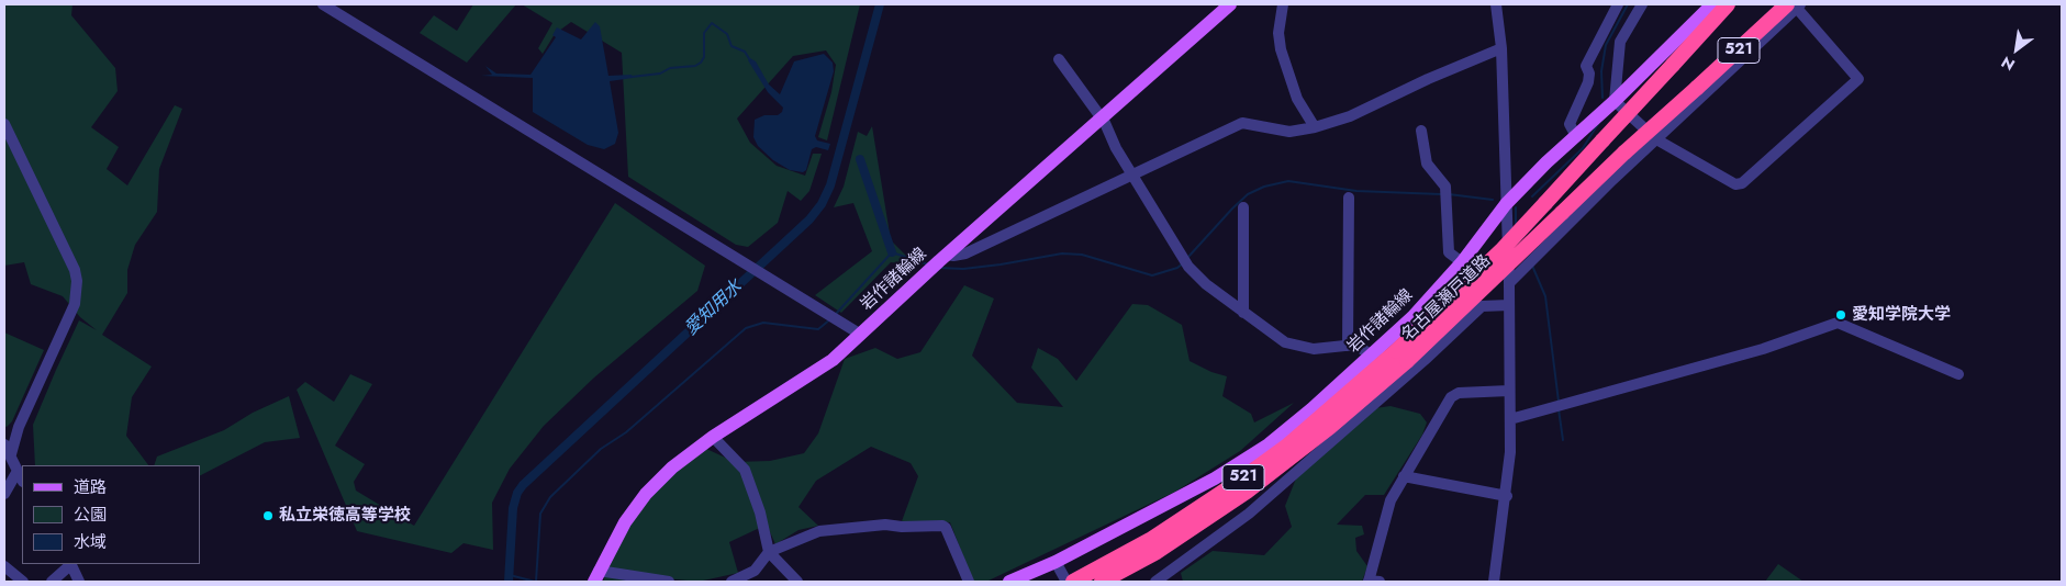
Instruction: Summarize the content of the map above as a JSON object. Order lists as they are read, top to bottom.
{
  "streets": {
    "highway": ["521", "名古屋瀬戸道路"],
    "main road": ["岩作諸輪線"]
  },
  "water": ["愛知用水"],
  "places": ["愛知学院大学", "私立栄徳高等学校"],
  "legend": ["道路", "公園", "水域"],
  "north": "bottom left"
}
